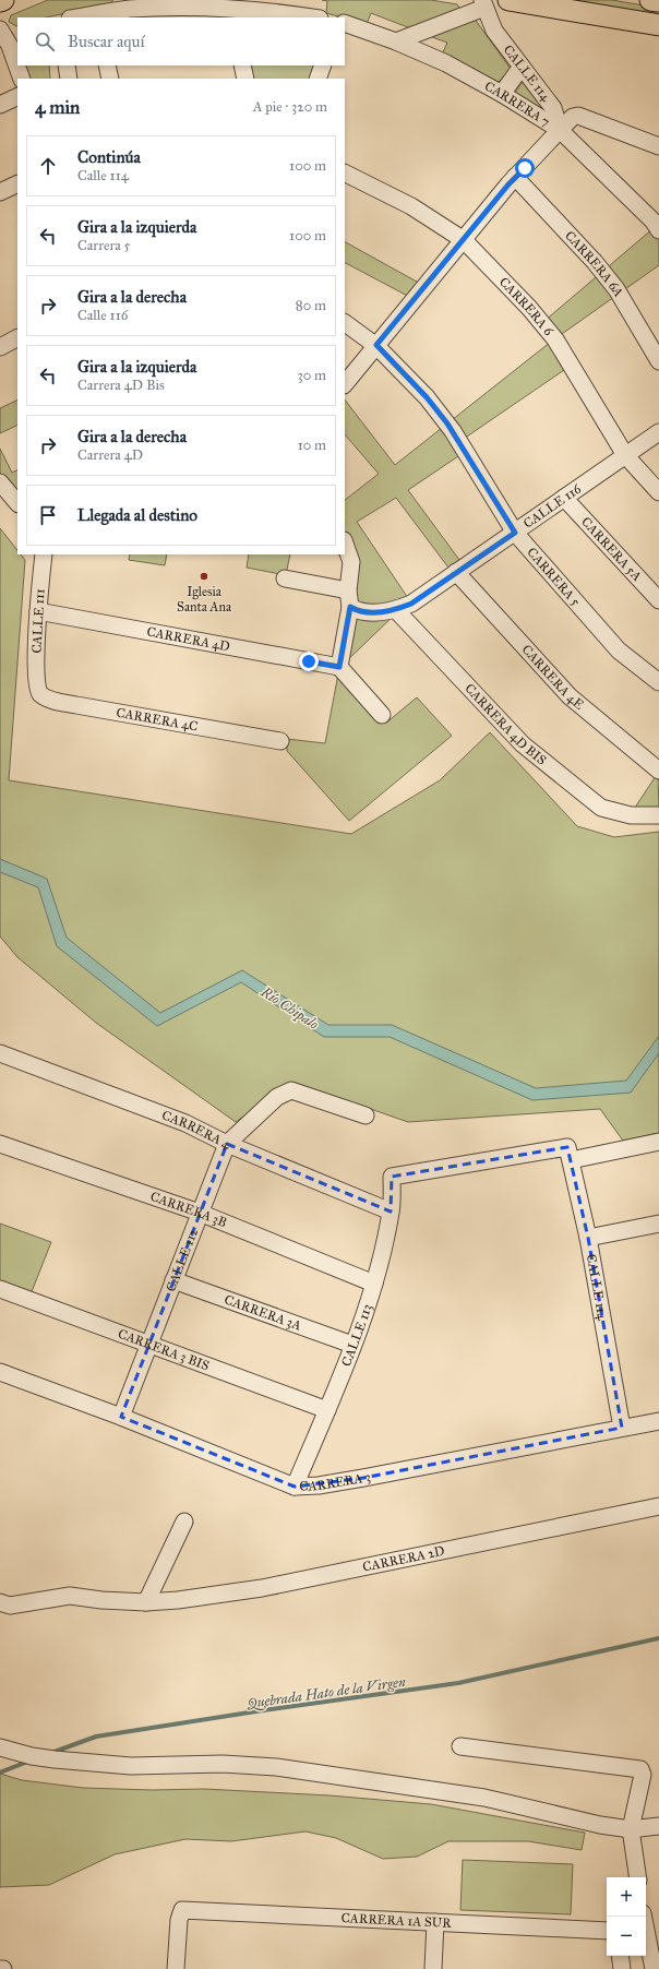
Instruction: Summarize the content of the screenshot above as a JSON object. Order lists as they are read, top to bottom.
{
  "streets": {
    "street": [
      "CALLE 114",
      "CARRERA 7",
      "CARRERA 6A",
      "CARRERA 6",
      "CALLE 116",
      "CARRERA 5A",
      "CARRERA 5",
      "CALLE 111",
      "CARRERA 4D",
      "CARRERA 4E",
      "CARRERA 4C",
      "CARRERA 4D BIS",
      "CARRERA 4",
      "CARRERA 3B",
      "CALLE 112",
      "CARRERA 3A",
      "CALLE 113",
      "CARRERA 3 BIS",
      "CARRERA 3",
      "CARRERA 2D",
      "CARRERA 1A SUR"
    ]
  },
  "crossings": [
    ["CALLE 114", "CARRERA 7"],
    ["CALLE 114", "CALLE 113"],
    ["CALLE 114", "CARRERA 3"],
    ["CARRERA 6", "CALLE 116"],
    ["CALLE 116", "CARRERA 5A"],
    ["CALLE 116", "CARRERA 5"],
    ["CALLE 116", "CARRERA 4E"],
    ["CALLE 116", "CARRERA 4D BIS"],
    ["CALLE 111", "CARRERA 4D"],
    ["CALLE 111", "CARRERA 4C"],
    ["CARRERA 4", "CALLE 112"],
    ["CARRERA 4", "CALLE 113"],
    ["CARRERA 3B", "CALLE 112"],
    ["CARRERA 3B", "CALLE 113"],
    ["CALLE 112", "CARRERA 3A"],
    ["CALLE 112", "CARRERA 3 BIS"],
    ["CALLE 112", "CARRERA 3"],
    ["CARRERA 3A", "CALLE 113"],
    ["CALLE 113", "CARRERA 3 BIS"],
    ["CALLE 113", "CARRERA 3"]
  ],
  "water": ["Río Chipalo", "Quebrada Hato de la Virgen"],
  "places": ["Iglesia Santa Ana"],
  "page": {
    "search": "Buscar aquí",
    "heading": ["4 min", "A pie · 320 m"],
    "list": [
      ["Continúa", "Calle 114", "100 m"],
      ["Gira a la izquierda", "Carrera 5", "100 m"],
      ["Gira a la derecha", "Calle 116", "80 m"],
      ["Gira a la izquierda", "Carrera 4D Bis", "30 m"],
      ["Gira a la derecha", "Carrera 4D", "10 m"],
      "Llegada al destino"
    ],
    "map_buttons": ["+", "−"]
  }
}
